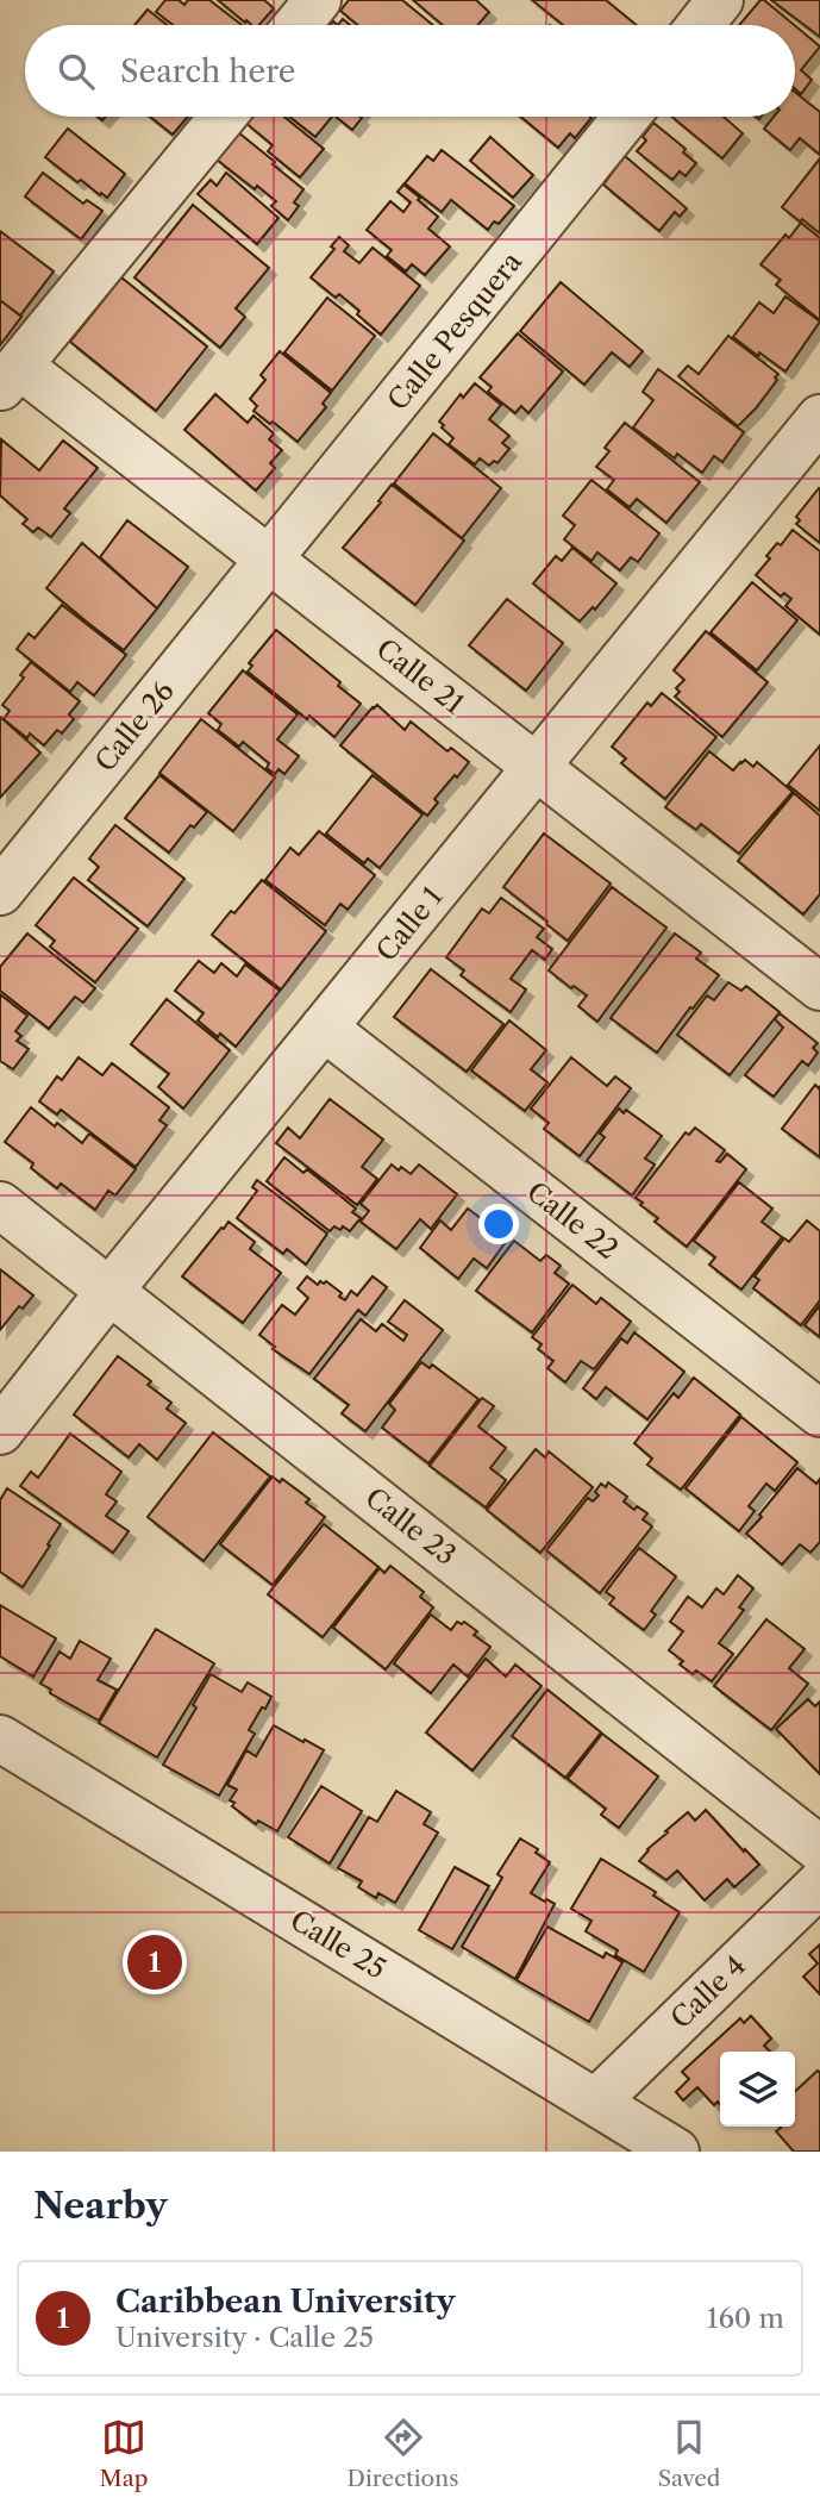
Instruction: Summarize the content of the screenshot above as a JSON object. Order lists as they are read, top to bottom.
{
  "streets": {
    "street": [
      "Calle Pesquera",
      "Calle 21",
      "Calle 26",
      "Calle 1",
      "Calle 22",
      "Calle 23",
      "Calle 25",
      "Calle 4"
    ]
  },
  "crossings": [
    ["Calle Pesquera", "Calle 21"],
    ["Calle Pesquera", "Calle 26"],
    ["Calle 21", "Calle 26"],
    ["Calle 21", "Calle 1"],
    ["Calle 1", "Calle 22"],
    ["Calle 1", "Calle 23"],
    ["Calle 25", "Calle 4"]
  ],
  "page": {
    "search": "Search here",
    "pins": "1",
    "heading": "Nearby",
    "list": [
      {
        "mark": "1",
        "name": "Caribbean University",
        "note": "University · Calle 25",
        "value": "160 m"
      }
    ],
    "nav": ["Map", "Directions", "Saved"]
  }
}
